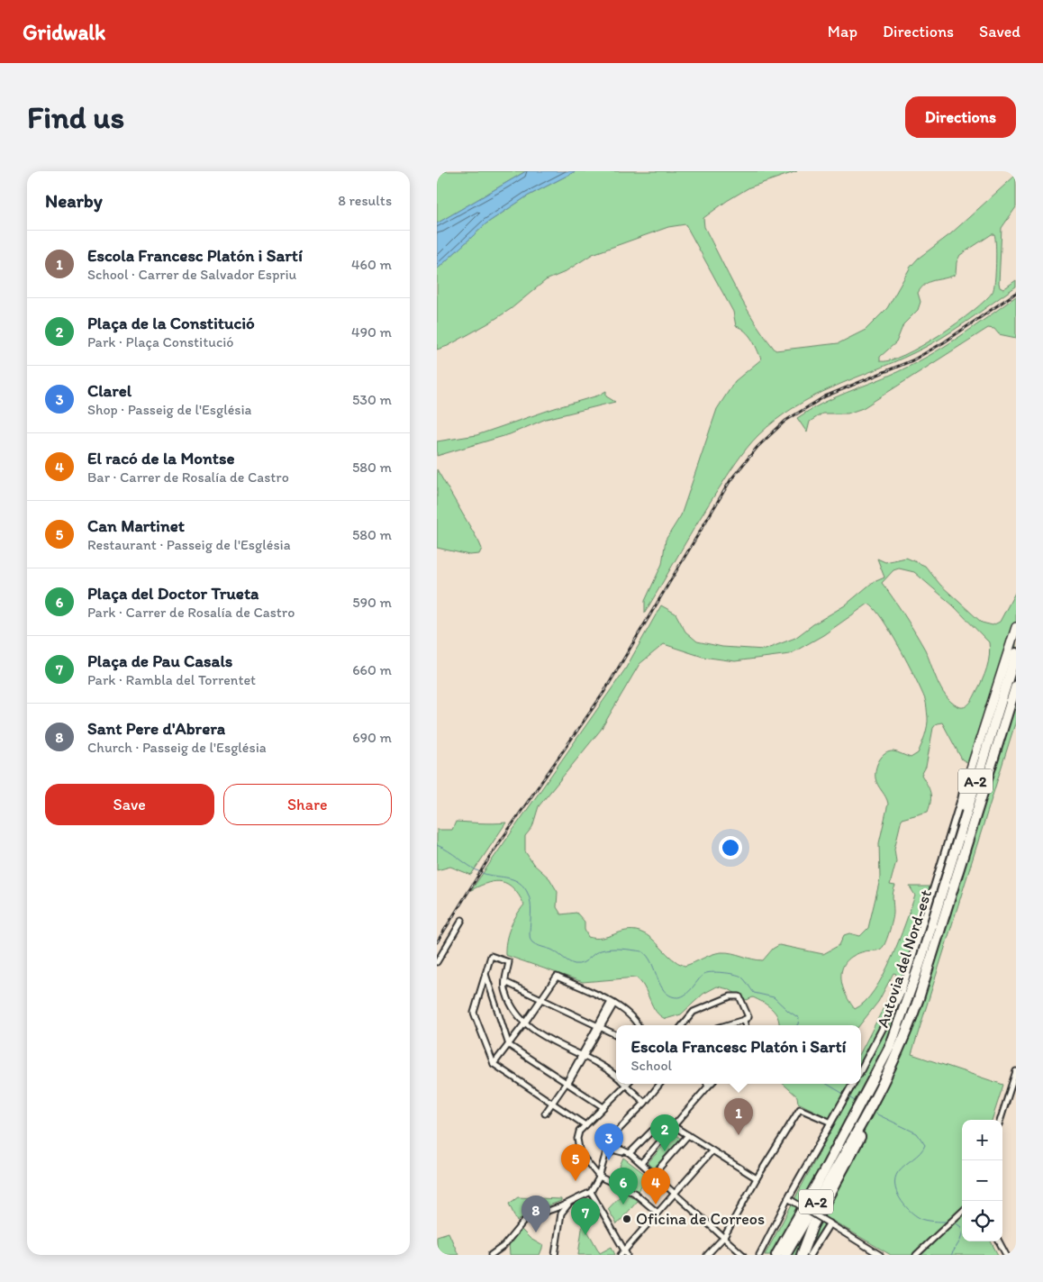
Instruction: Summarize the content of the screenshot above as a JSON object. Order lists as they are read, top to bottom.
{
  "streets": {
    "highway": ["A-2", "Autovia del Nord-est"]
  },
  "places": ["Oficina de Correos"],
  "page": {
    "header": "Gridwalk",
    "nav": ["Map", "Directions", "Saved"],
    "buttons": [
      "Directions",
      ["Save", "Share"]
    ],
    "title": "Find us",
    "heading": ["Nearby", "8 results"],
    "list": [
      {
        "mark": "1",
        "name": "Escola Francesc Platón i Sartí",
        "note": "School · Carrer de Salvador Espriu",
        "value": "460 m"
      },
      {
        "mark": "2",
        "name": "Plaça de la Constitució",
        "note": "Park · Plaça Constitució",
        "value": "490 m"
      },
      {
        "mark": "3",
        "name": "Clarel",
        "note": "Shop · Passeig de l'Església",
        "value": "530 m"
      },
      {
        "mark": "4",
        "name": "El racó de la Montse",
        "note": "Bar · Carrer de Rosalía de Castro",
        "value": "580 m"
      },
      {
        "mark": "5",
        "name": "Can Martinet",
        "note": "Restaurant · Passeig de l'Església",
        "value": "580 m"
      },
      {
        "mark": "6",
        "name": "Plaça del Doctor Trueta",
        "note": "Park · Carrer de Rosalía de Castro",
        "value": "590 m"
      },
      {
        "mark": "7",
        "name": "Plaça de Pau Casals",
        "note": "Park · Rambla del Torrentet",
        "value": "660 m"
      },
      {
        "mark": "8",
        "name": "Sant Pere d'Abrera",
        "note": "Church · Passeig de l'Església",
        "value": "690 m"
      }
    ],
    "popup": ["Escola Francesc Platón i Sartí", "School"],
    "pins": [
      "1",
      "2",
      "3",
      "5",
      "4",
      "6",
      "8",
      "7"
    ],
    "map_buttons": ["+", "−"]
  }
}
